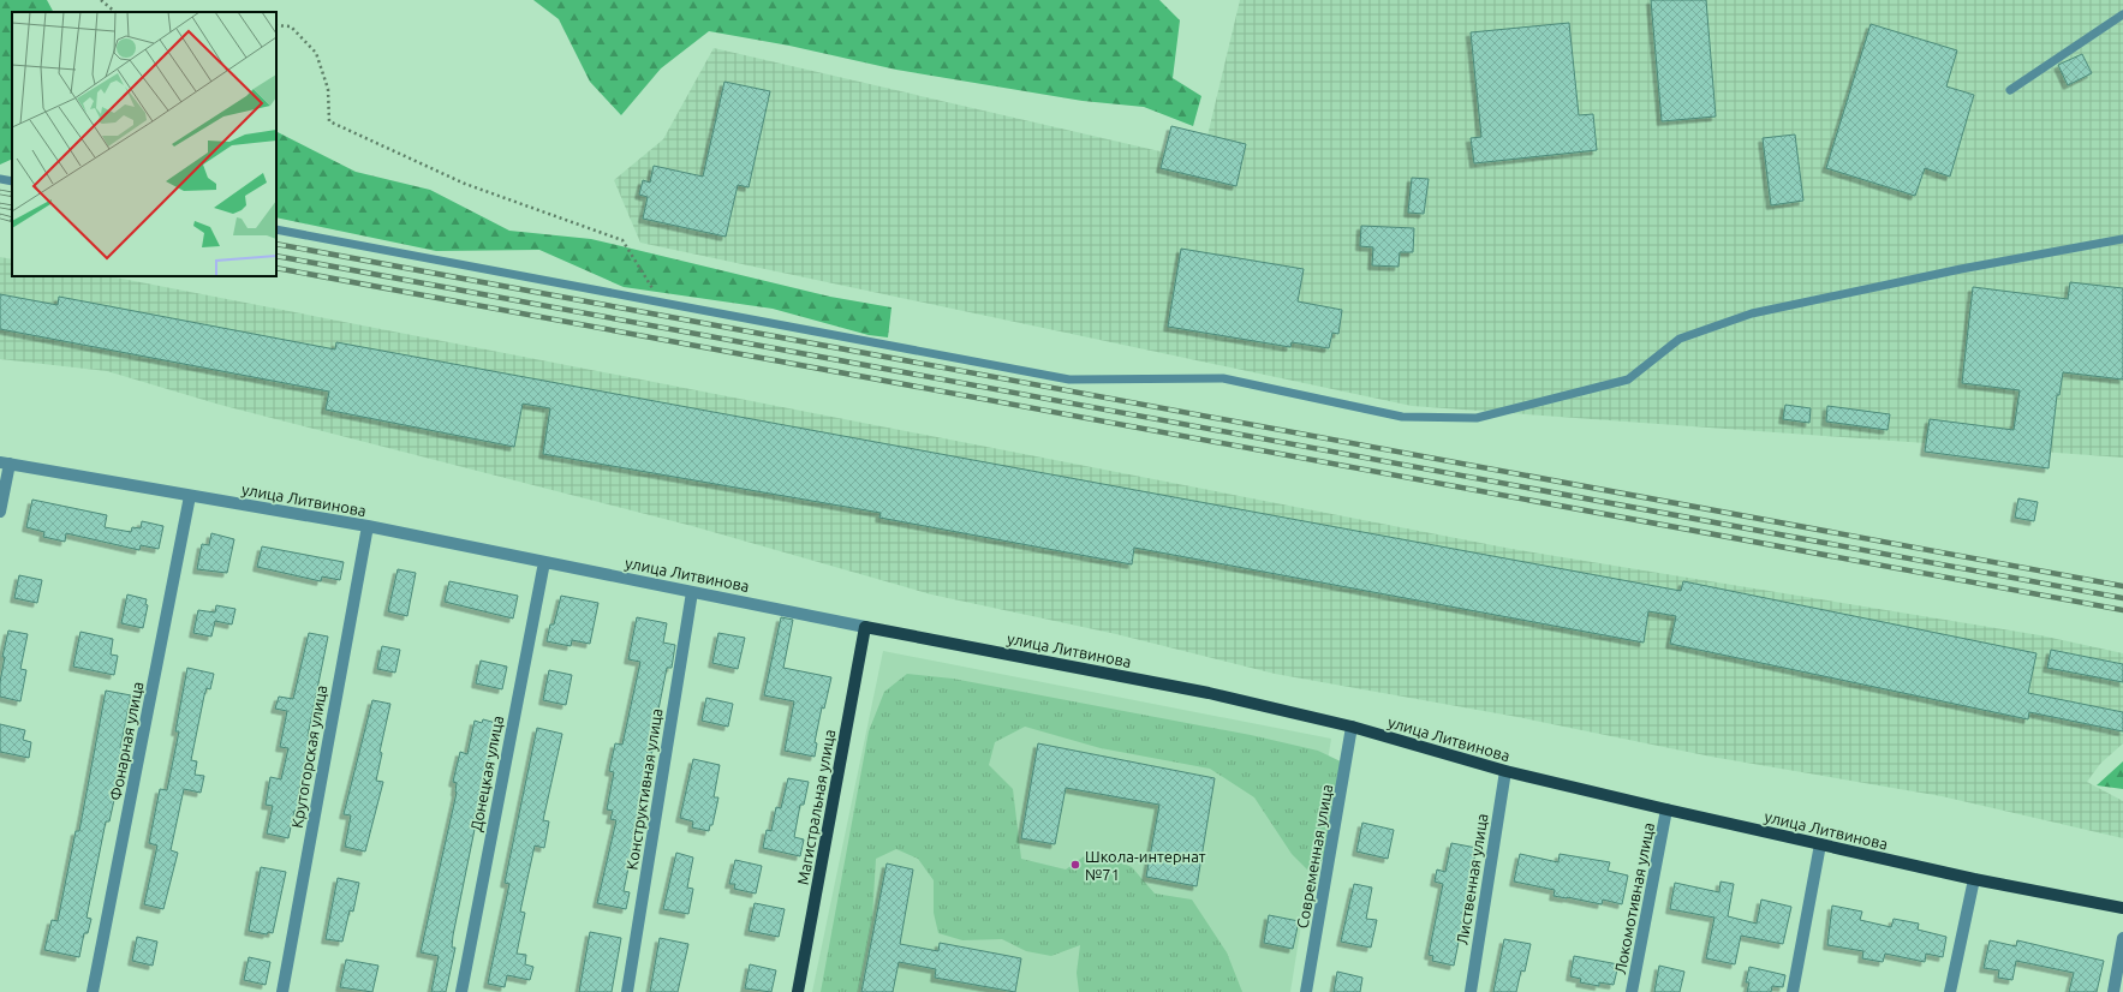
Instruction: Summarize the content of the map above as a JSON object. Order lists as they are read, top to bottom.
{
  "streets": {
    "main road": ["улица Литвинова", "Магистральная улица"],
    "street": [
      "Фонарная улица",
      "Крутогорская улица",
      "Донецкая улица",
      "Конструктивная улица",
      "Современная улица",
      "Лиственная улица",
      "Локомотивная улица"
    ]
  },
  "crossings": [
    ["улица Литвинова", "Фонарная улица"],
    ["улица Литвинова", "Крутогорская улица"],
    ["улица Литвинова", "Донецкая улица"],
    ["улица Литвинова", "Конструктивная улица"],
    ["улица Литвинова", "Магистральная улица"],
    ["улица Литвинова", "Современная улица"],
    ["улица Литвинова", "Лиственная улица"],
    ["улица Литвинова", "Локомотивная улица"]
  ],
  "places": ["Школа-интернат №71"]
}
